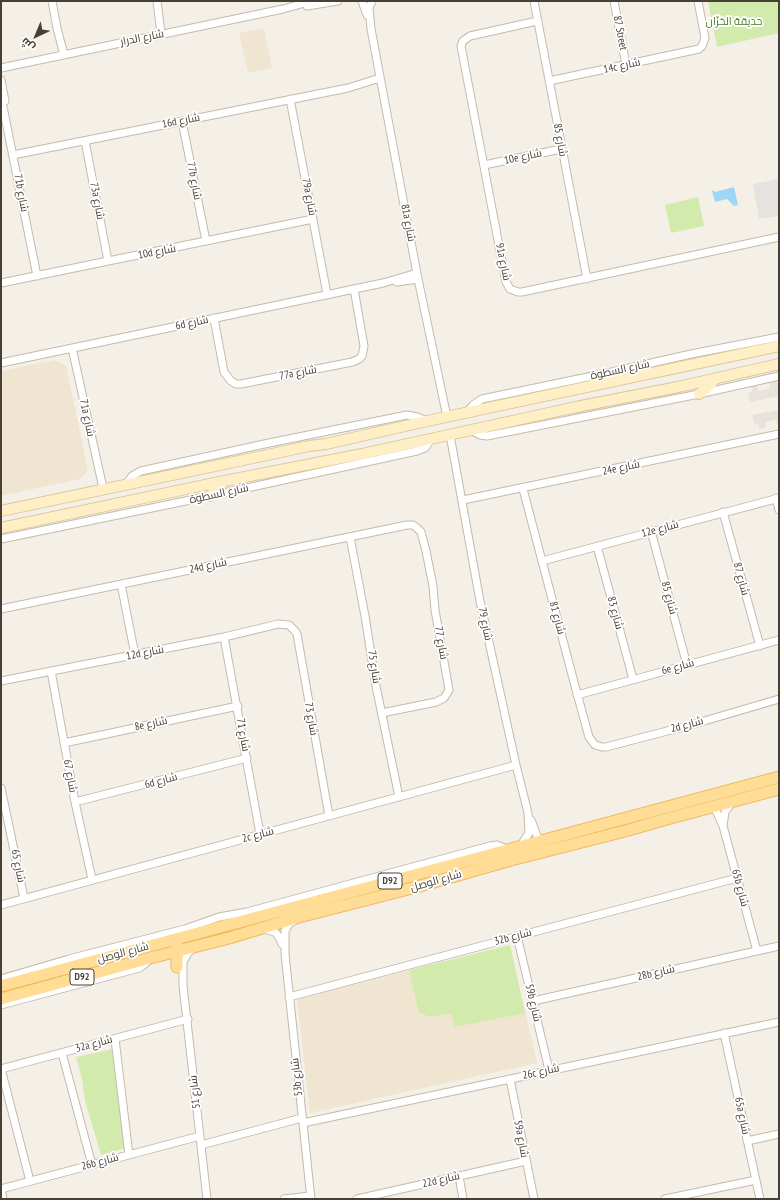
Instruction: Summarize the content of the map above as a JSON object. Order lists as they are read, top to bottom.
{
  "streets": {
    "main road": ["شارع السطوة", "D92", "شارع الوصل"],
    "street": [
      "87 Street",
      "شارع الدرار",
      "14c شارع",
      "16d شارع",
      "شارع 85",
      "10e شارع",
      "77b شارع",
      "71b شارع",
      "79a شارع",
      "73a شارع",
      "81a شارع",
      "10d شارع",
      "91a شارع",
      "6d شارع",
      "77a شارع",
      "71a شارع",
      "24e شارع",
      "12e شارع",
      "24d شارع",
      "شارع 87",
      "شارع 83",
      "شارع 81",
      "شارع 79",
      "شارع 77",
      "12d شارع",
      "شارع 75",
      "6e شارع",
      "شارع 73",
      "8e شارع",
      "2d شارع",
      "شارع 71",
      "شارع 67",
      "2c شارع",
      "شارع 65",
      "65b شارع",
      "32b شارع",
      "28b شارع",
      "59b شارع",
      "32a شارع",
      "26c شارع",
      "53b شارع",
      "شارع 51",
      "65a شارع",
      "59a شارع",
      "26b شارع",
      "22d شارع"
    ]
  },
  "crossings": [
    ["87 Street", "14c شارع"],
    ["14c شارع", "شارع 85"],
    ["16d شارع", "77b شارع"],
    ["16d شارع", "71b شارع"],
    ["16d شارع", "79a شارع"],
    ["16d شارع", "73a شارع"],
    ["16d شارع", "81a شارع"],
    ["شارع 85", "10e شارع"],
    ["شارع 85", "91a شارع"],
    ["شارع 85", "12e شارع"],
    ["شارع 85", "6e شارع"],
    ["10e شارع", "91a شارع"],
    ["77b شارع", "10d شارع"],
    ["71b شارع", "10d شارع"],
    ["79a شارع", "10d شارع"],
    ["79a شارع", "6d شارع"],
    ["73a شارع", "10d شارع"],
    ["81a شارع", "6d شارع"],
    ["81a شارع", "شارع السطوة"],
    ["6d شارع", "77a شارع"],
    ["6d شارع", "71a شارع"],
    ["6d شارع", "شارع 71"],
    ["6d شارع", "شارع 67"],
    ["شارع السطوة", "71a شارع"],
    ["شارع السطوة", "شارع 79"],
    ["24e شارع", "شارع 81"],
    ["24e شارع", "شارع 79"],
    ["12e شارع", "شارع 87"],
    ["12e شارع", "شارع 83"],
    ["12e شارع", "شارع 81"],
    ["24d شارع", "شارع 77"],
    ["24d شارع", "شارع 75"],
    ["شارع 87", "6e شارع"],
    ["شارع 83", "6e شارع"],
    ["شارع 81", "6e شارع"],
    ["شارع 81", "2d شارع"],
    ["شارع 79", "2c شارع"],
    ["شارع 79", "شارع الوصل"],
    ["شارع 77", "شارع 75"],
    ["12d شارع", "شارع 73"],
    ["12d شارع", "شارع 71"],
    ["12d شارع", "شارع 67"],
    ["شارع 75", "2c شارع"],
    ["شارع 73", "2c شارع"],
    ["8e شارع", "شارع 71"],
    ["8e شارع", "شارع 67"],
    ["شارع 71", "2c شارع"],
    ["شارع 67", "2c شارع"],
    ["2c شارع", "شارع 65"],
    ["شارع الوصل", "65b شارع"],
    ["شارع الوصل", "53b شارع"],
    ["شارع الوصل", "شارع 51"],
    ["65b شارع", "32b شارع"],
    ["65b شارع", "28b شارع"],
    ["32b شارع", "59b شارع"],
    ["32b شارع", "53b شارع"],
    ["28b شارع", "59b شارع"],
    ["59b شارع", "26c شارع"],
    ["32a شارع", "شارع 51"],
    ["26c شارع", "53b شارع"],
    ["26c شارع", "شارع 51"],
    ["26c شارع", "65a شارع"],
    ["26c شارع", "59a شارع"],
    ["شارع 51", "26b شارع"],
    ["59a شارع", "22d شارع"]
  ],
  "parks": ["حديقة الخزّان"],
  "north": "bottom left"
}
